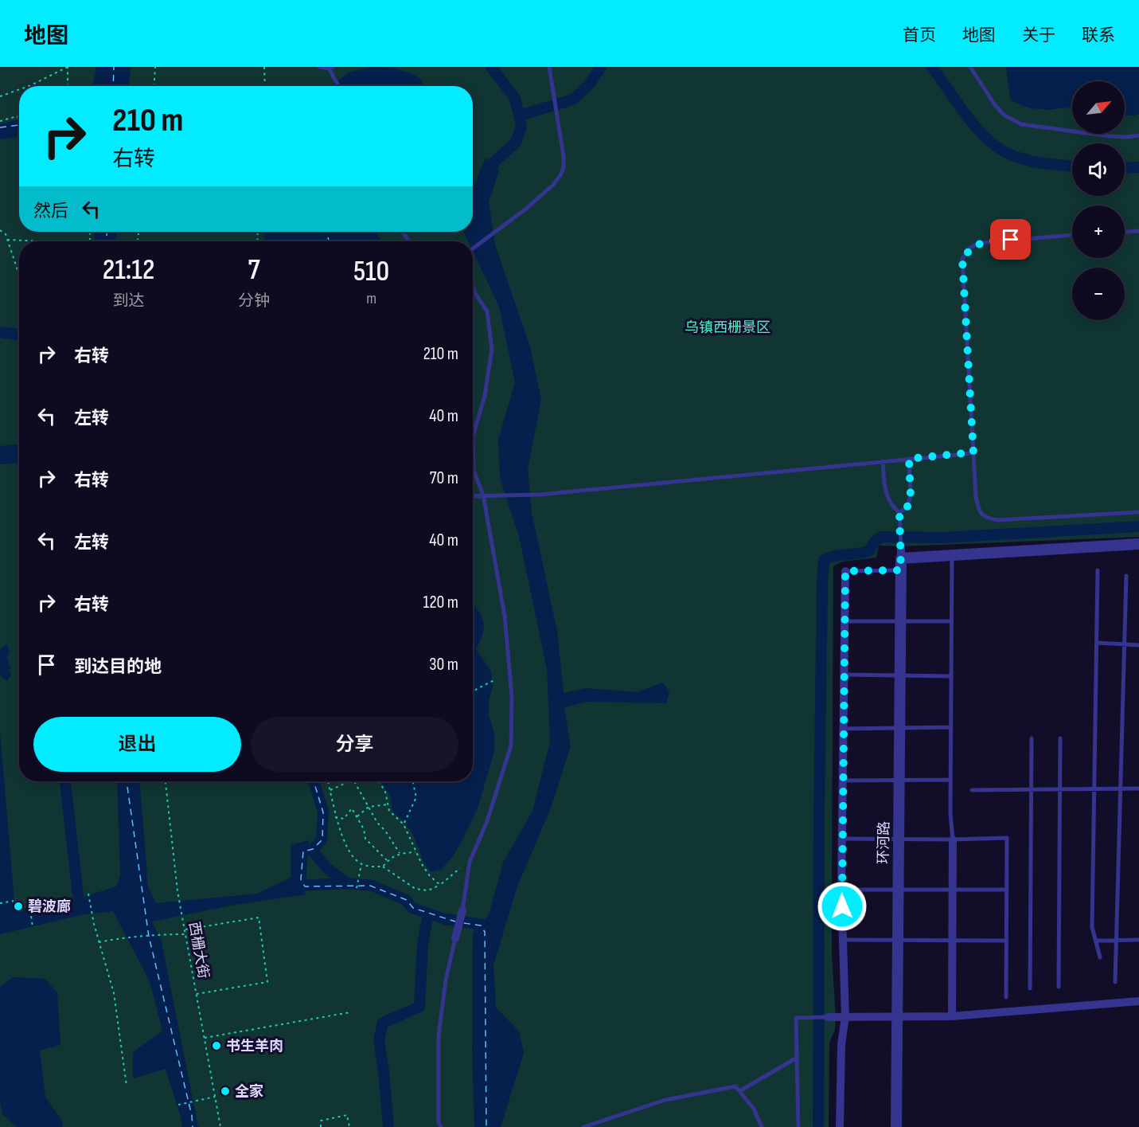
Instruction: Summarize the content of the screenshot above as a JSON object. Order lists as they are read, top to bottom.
{
  "streets": {
    "street": ["环河路"],
    "path": ["西栅大街"]
  },
  "parks": ["乌镇西栅景区"],
  "places": ["碧波廊", "书生羊肉", "全家"],
  "north": "top right",
  "page": {
    "header": "地图",
    "nav": [
      "首页",
      "地图",
      "关于",
      "联系"
    ],
    "map_buttons": ["+", "−"],
    "turn": ["210 m", "右转"],
    "then": "然后",
    "eta": [
      "21:12",
      "到达",
      "7",
      "分钟",
      "510",
      "m"
    ],
    "list": [
      {
        "name": "右转",
        "value": "210 m"
      },
      {
        "name": "左转",
        "value": "40 m"
      },
      {
        "name": "右转",
        "value": "70 m"
      },
      {
        "name": "左转",
        "value": "40 m"
      },
      {
        "name": "右转",
        "value": "120 m"
      },
      {
        "name": "到达目的地",
        "value": "30 m"
      }
    ],
    "buttons": ["退出", "分享"]
  }
}
